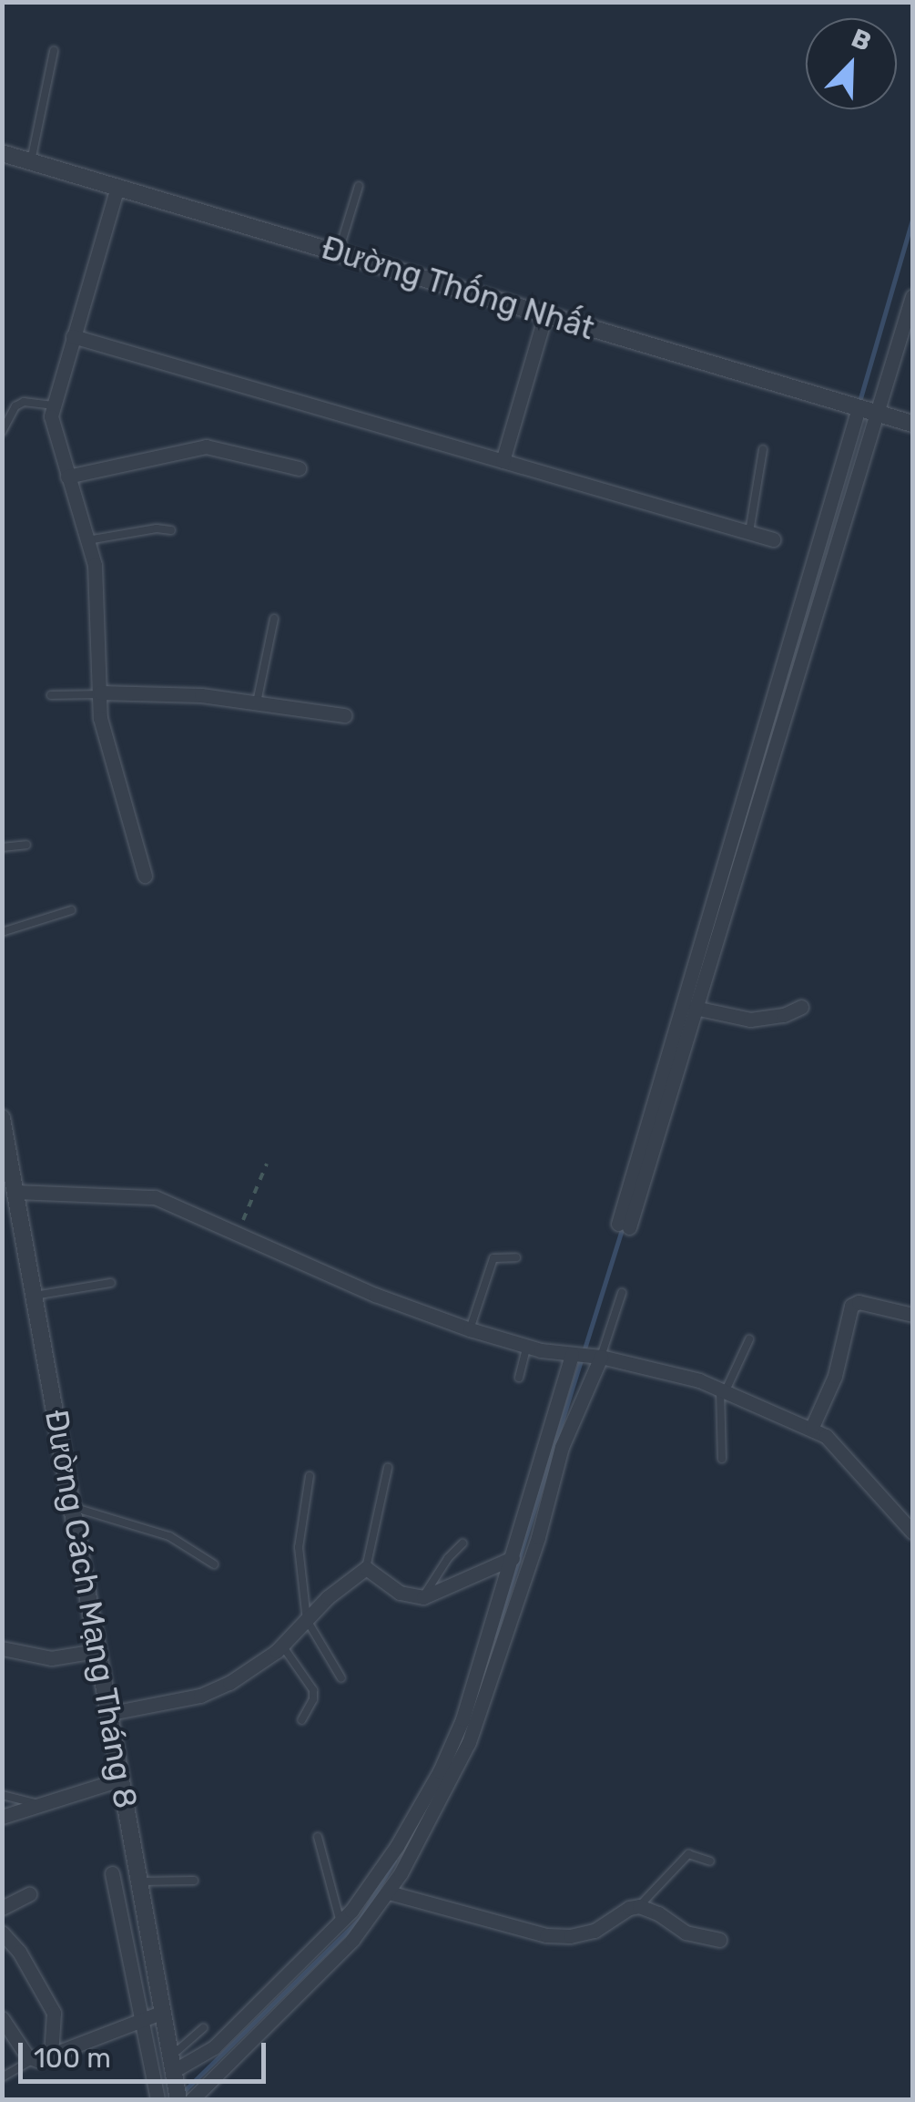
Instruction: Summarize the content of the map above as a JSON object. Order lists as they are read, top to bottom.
{
  "streets": {
    "street": ["Đường Thống Nhất", "Đường Cách Mạng Tháng 8"]
  },
  "scale_bar": "100 m",
  "north": "top right"
}
